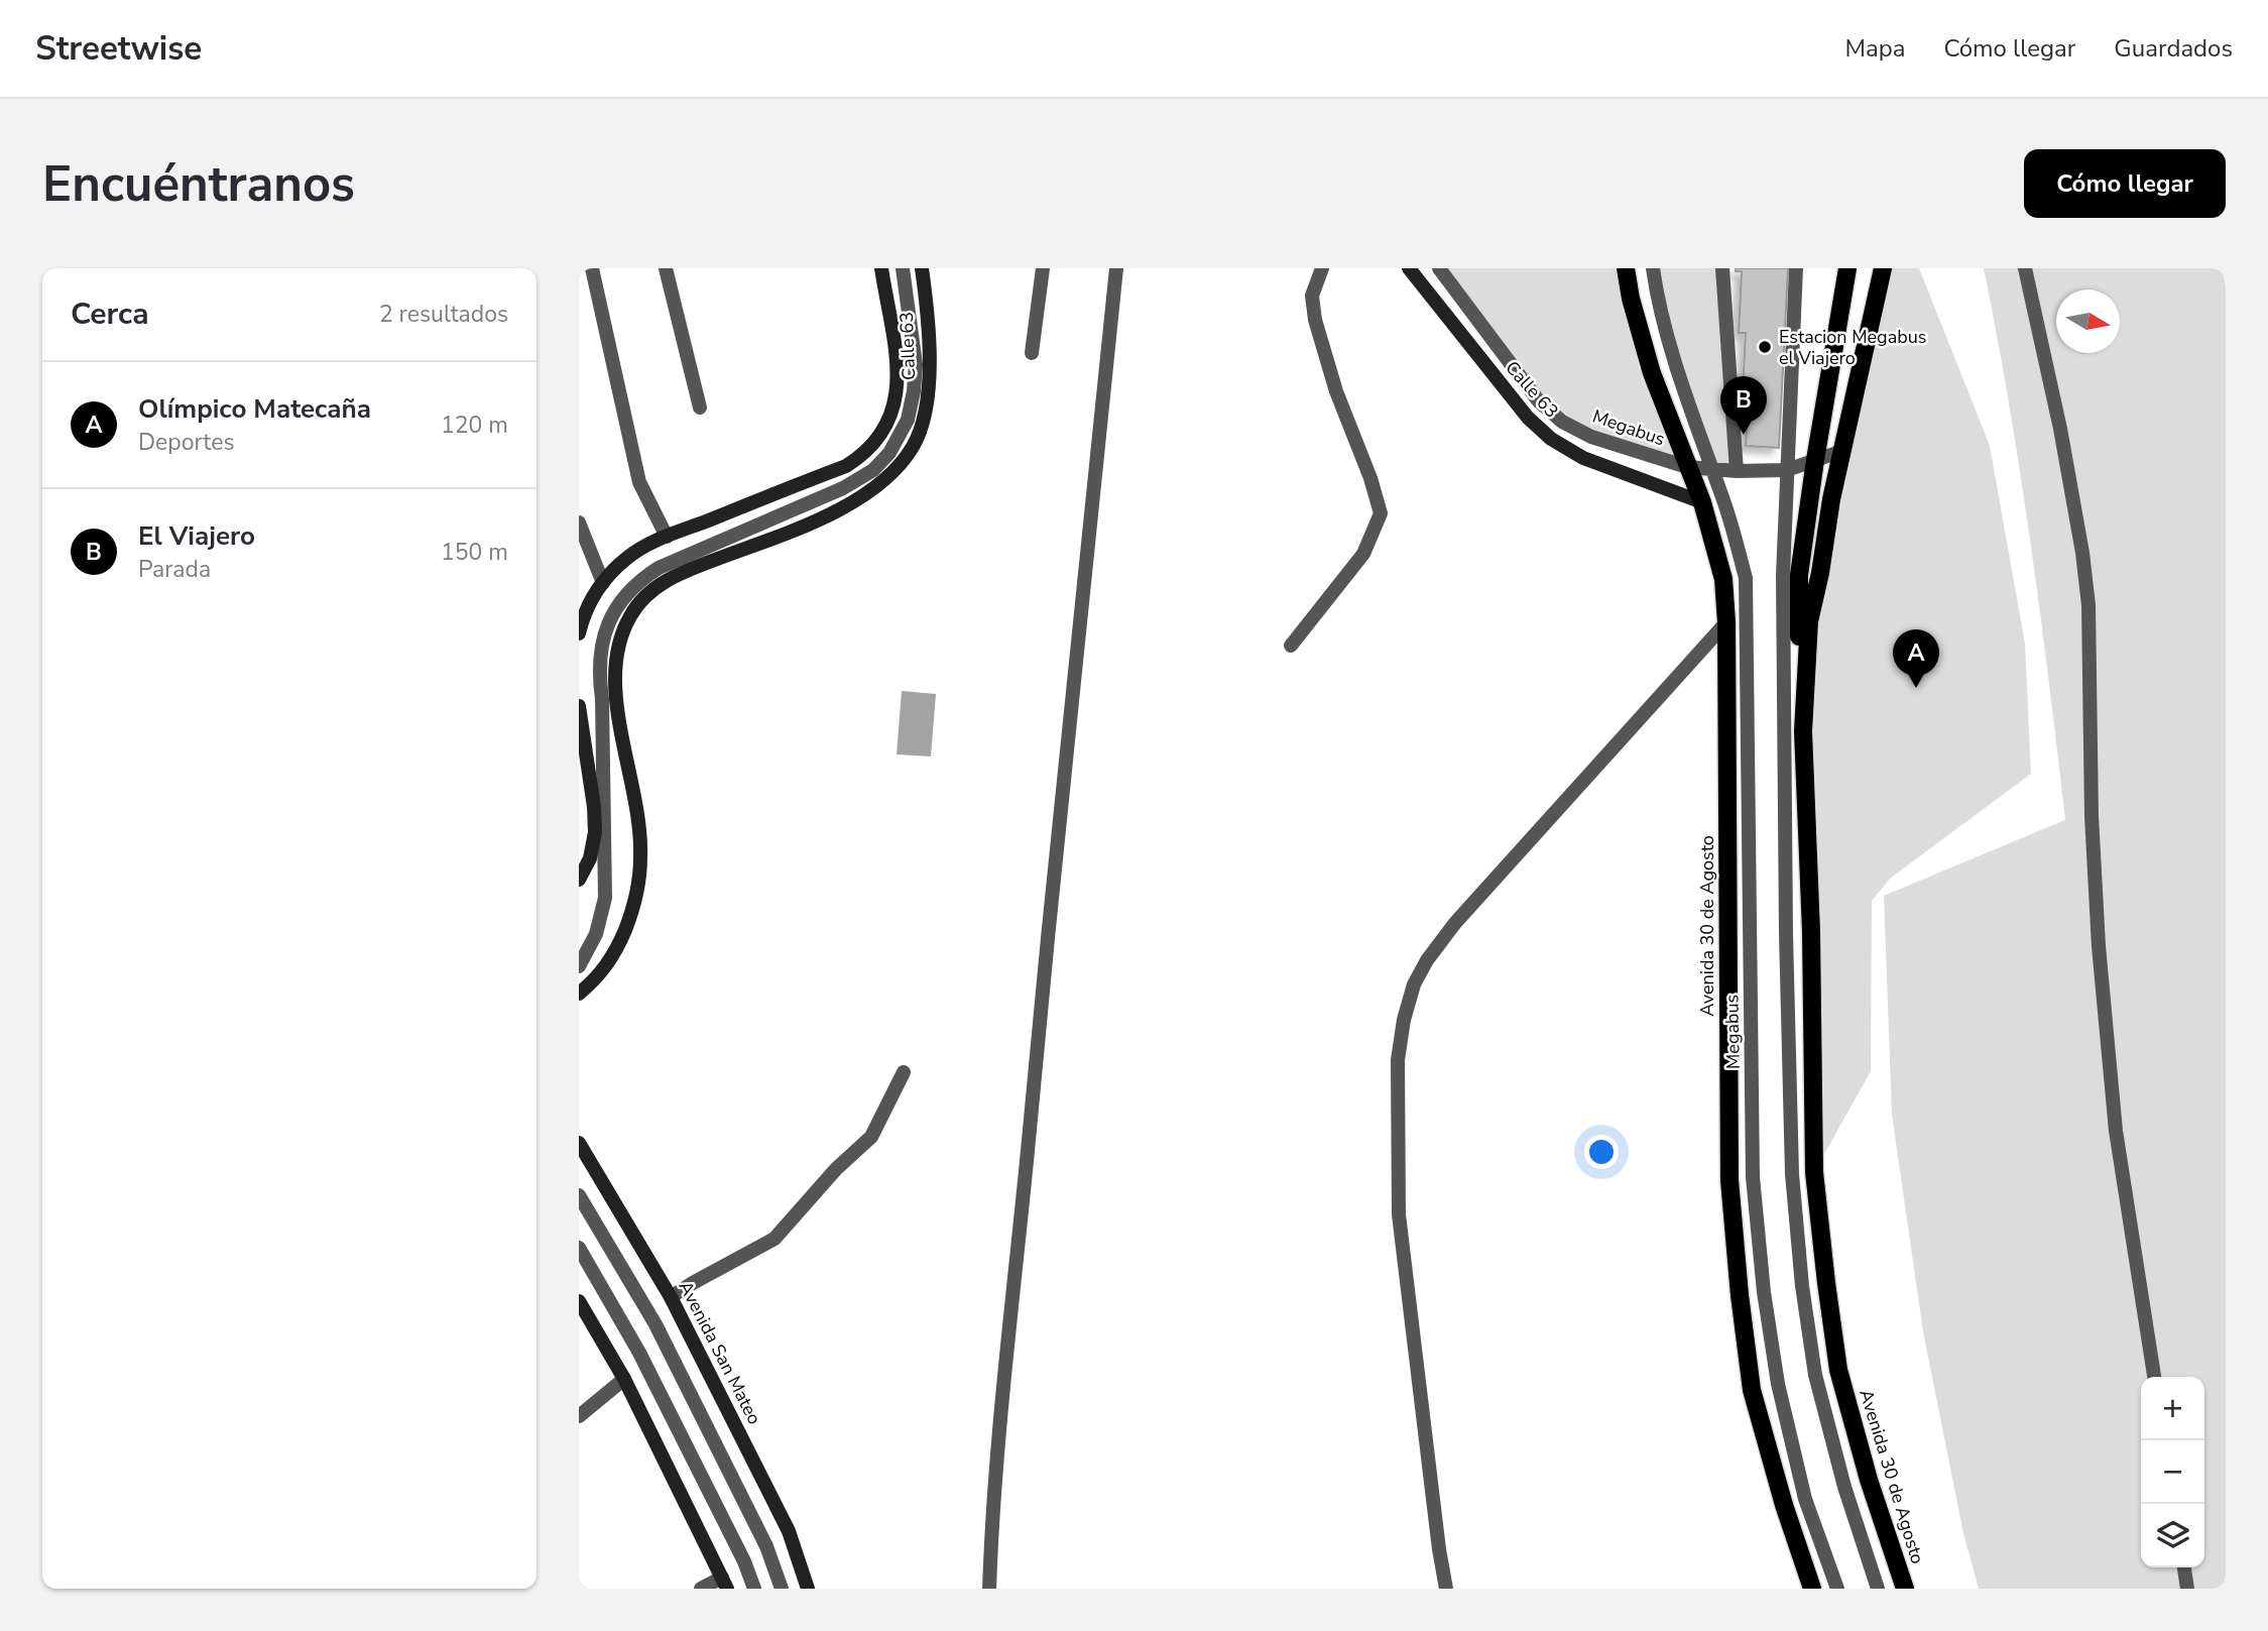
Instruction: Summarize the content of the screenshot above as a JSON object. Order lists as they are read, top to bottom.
{
  "streets": {
    "main road": ["Avenida 30 de Agosto"],
    "street": ["Calle 63", "Megabus", "Avenida San Mateo"]
  },
  "crossings": [
    ["Calle 63", "Avenida 30 de Agosto"],
    ["Megabus", "Avenida 30 de Agosto"]
  ],
  "places": ["Estacion Megabus el Viajero"],
  "north": "right",
  "page": {
    "header": "Streetwise",
    "nav": ["Mapa", "Cómo llegar", "Guardados"],
    "buttons": "Cómo llegar",
    "title": "Encuéntranos",
    "heading": ["Cerca", "2 resultados"],
    "list": [
      {
        "mark": "A",
        "name": "Olímpico Matecaña",
        "note": "Deportes",
        "value": "120 m"
      },
      {
        "mark": "B",
        "name": "El Viajero",
        "note": "Parada",
        "value": "150 m"
      }
    ],
    "pins": ["B", "A"],
    "map_buttons": ["+", "−"]
  }
}
